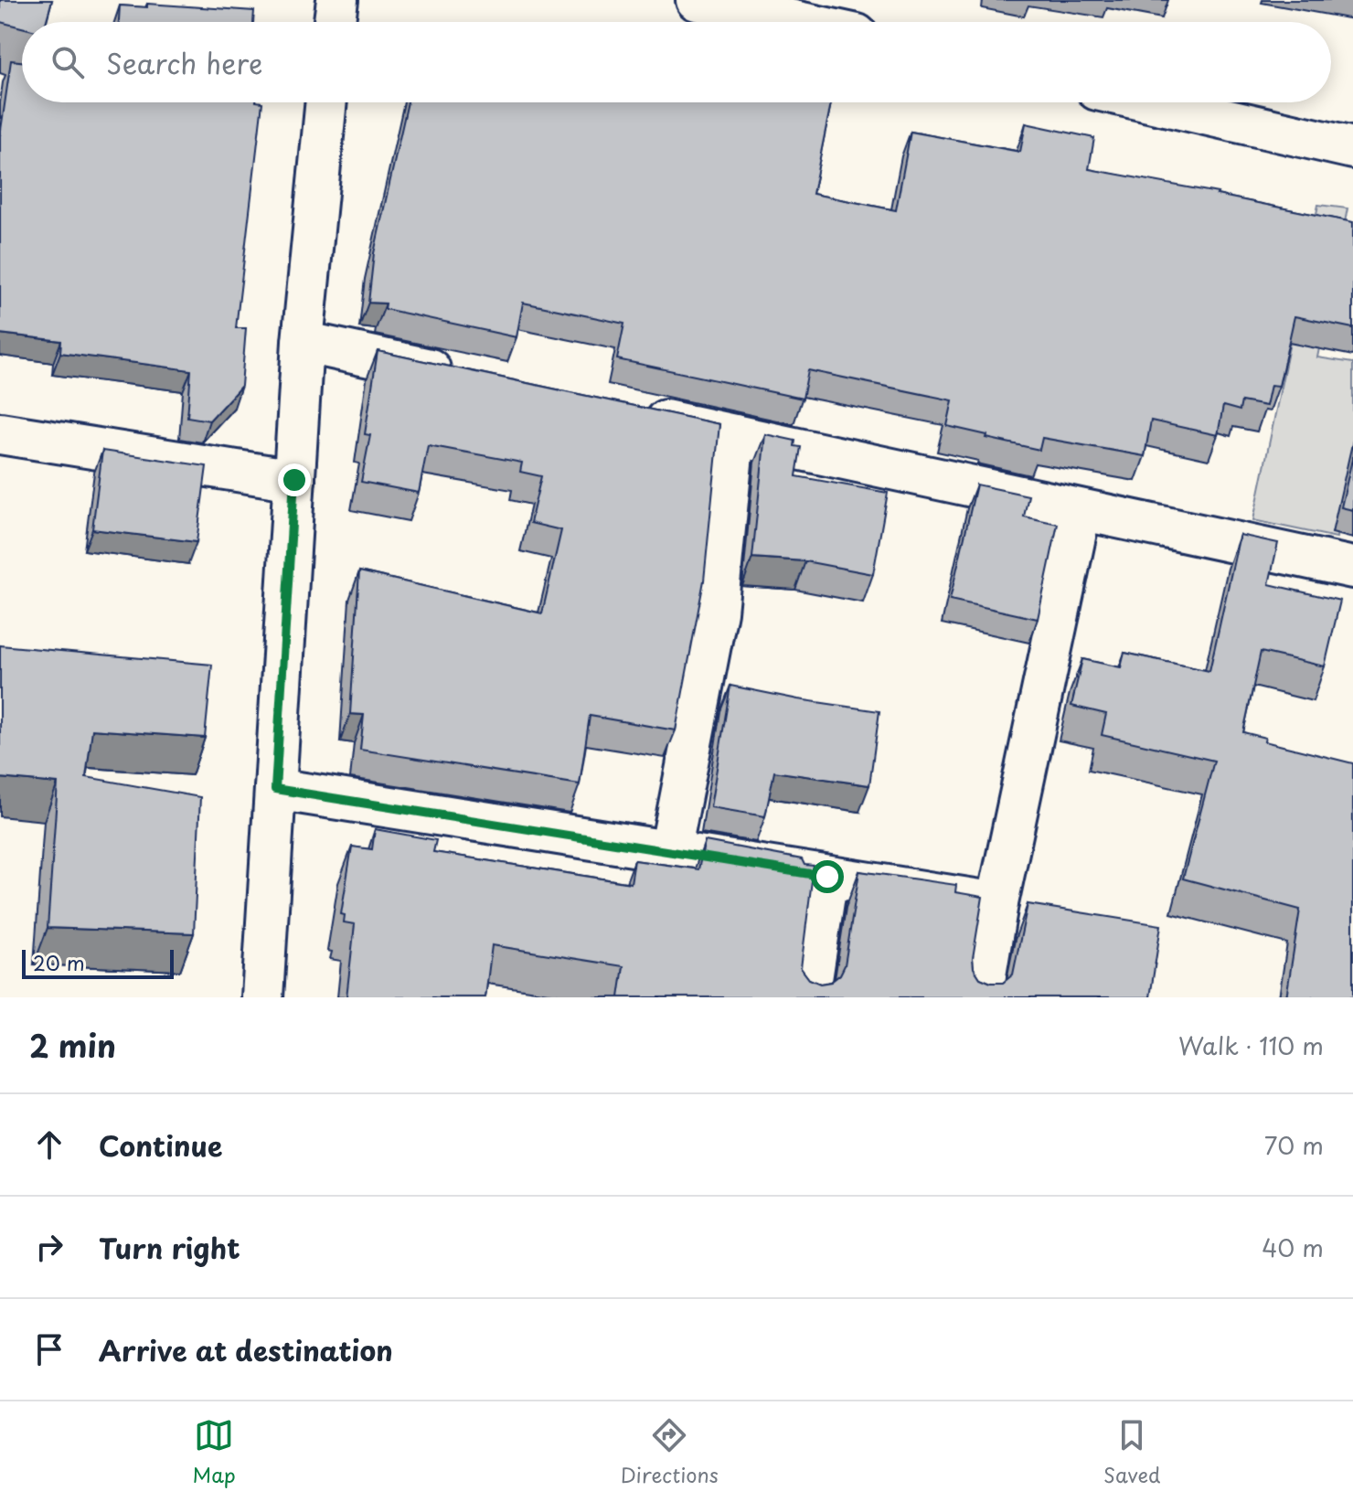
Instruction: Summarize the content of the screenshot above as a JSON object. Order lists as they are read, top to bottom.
{
  "scale_bar": "20 m",
  "page": {
    "search": "Search here",
    "scale": "20 m",
    "heading": ["2 min", "Walk · 110 m"],
    "list": [
      ["Continue", "70 m"],
      ["Turn right", "40 m"],
      "Arrive at destination"
    ],
    "nav": ["Map", "Directions", "Saved"]
  }
}
